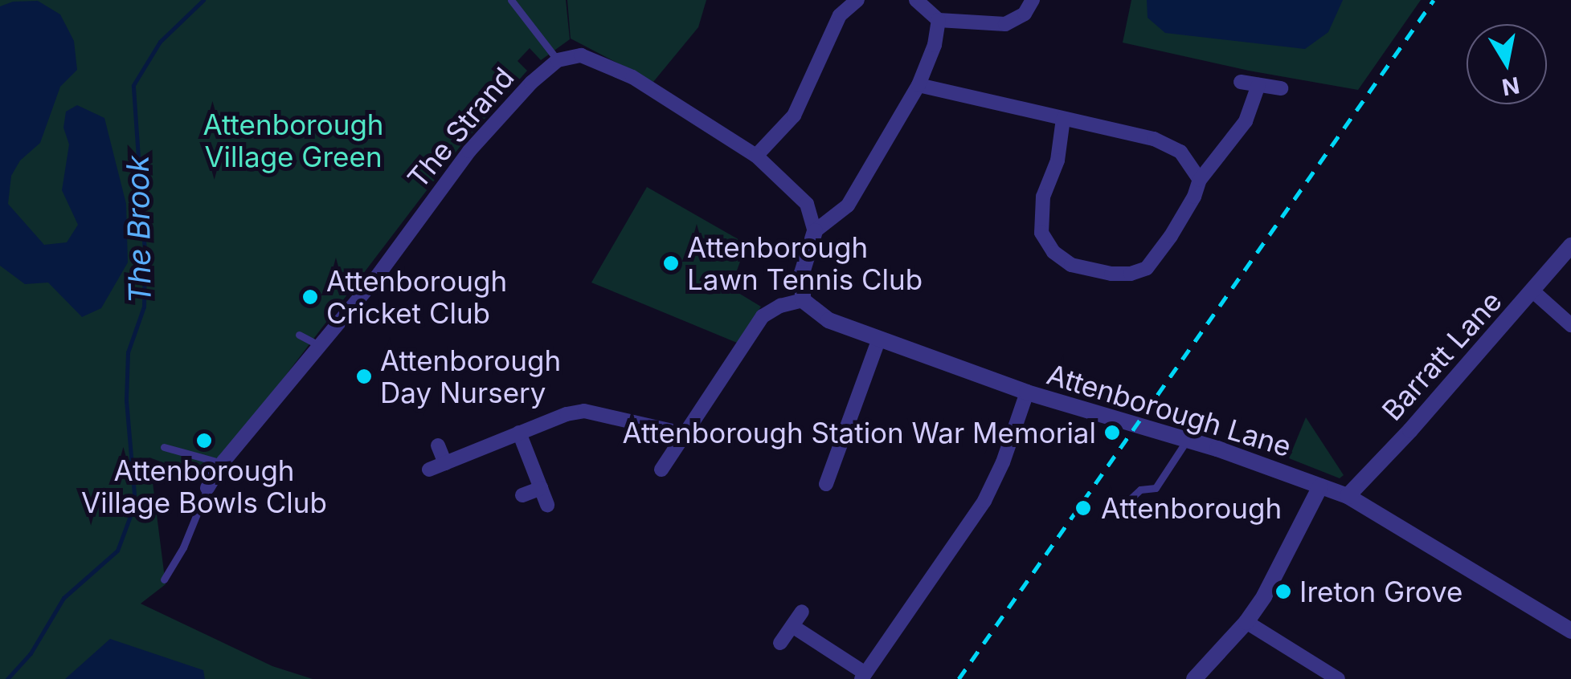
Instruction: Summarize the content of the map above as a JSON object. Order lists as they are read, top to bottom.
{
  "streets": {
    "street": ["The Strand", "Barratt Lane", "Attenborough Lane"]
  },
  "crossings": [
    ["Barratt Lane", "Attenborough Lane"]
  ],
  "water": ["The Brook"],
  "parks": ["Attenborough Village Green"],
  "places": [
    "Attenborough Lawn Tennis Club",
    "Attenborough Cricket Club",
    "Attenborough Day Nursery",
    "Attenborough Station War Memorial",
    "Attenborough Village Bowls Club",
    "Attenborough",
    "Ireton Grove"
  ],
  "north": "bottom"
}
